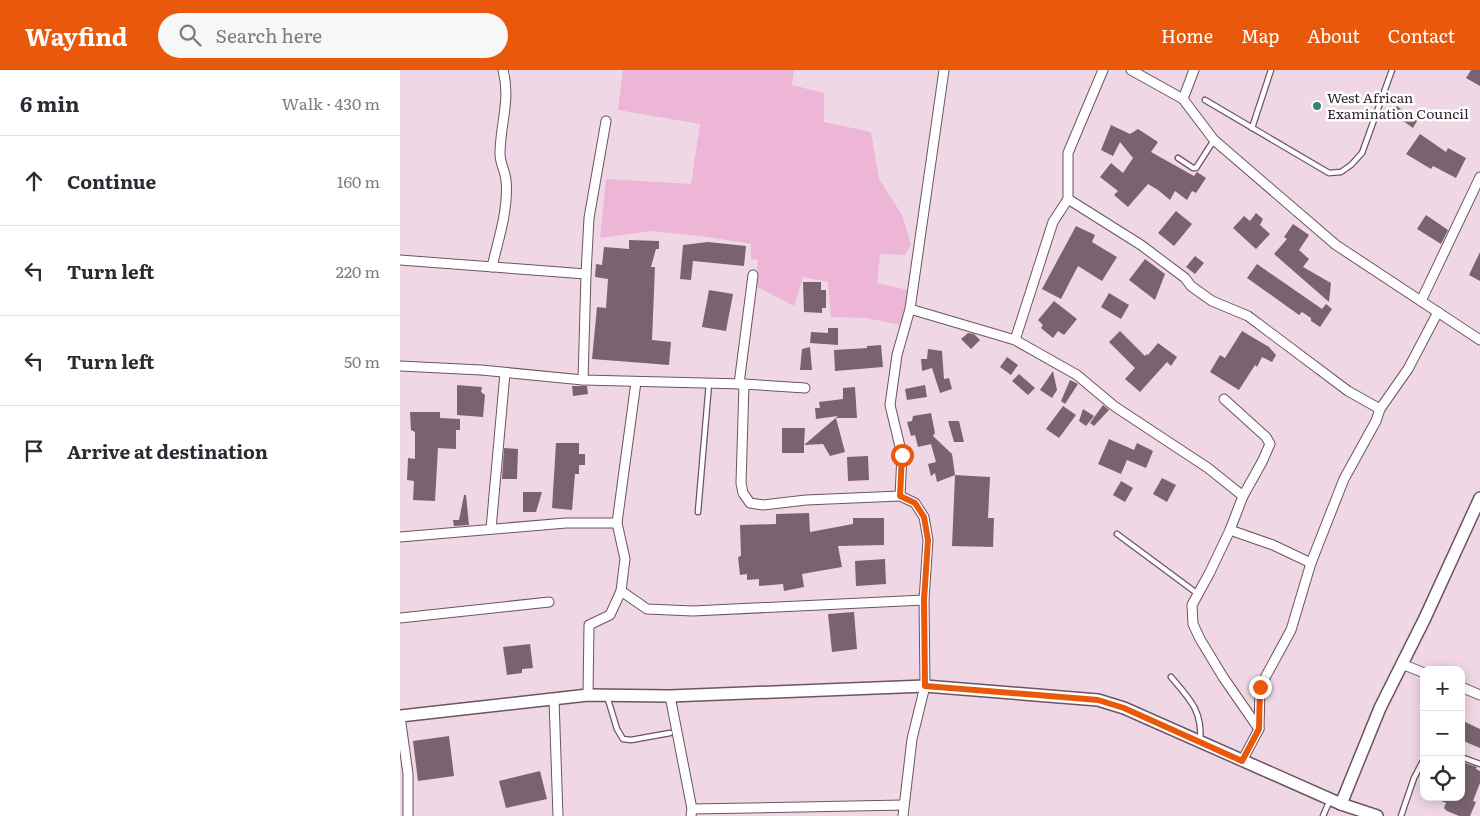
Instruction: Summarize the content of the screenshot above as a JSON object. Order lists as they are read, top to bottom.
{
  "places": ["West African Examination Council"],
  "page": {
    "header": "Wayfind",
    "search": "Search here",
    "nav": [
      "Home",
      "Map",
      "About",
      "Contact"
    ],
    "heading": ["6 min", "Walk · 430 m"],
    "list": [
      ["Continue", "160 m"],
      ["Turn left", "220 m"],
      ["Turn left", "50 m"],
      "Arrive at destination"
    ],
    "map_buttons": ["+", "−"]
  }
}
